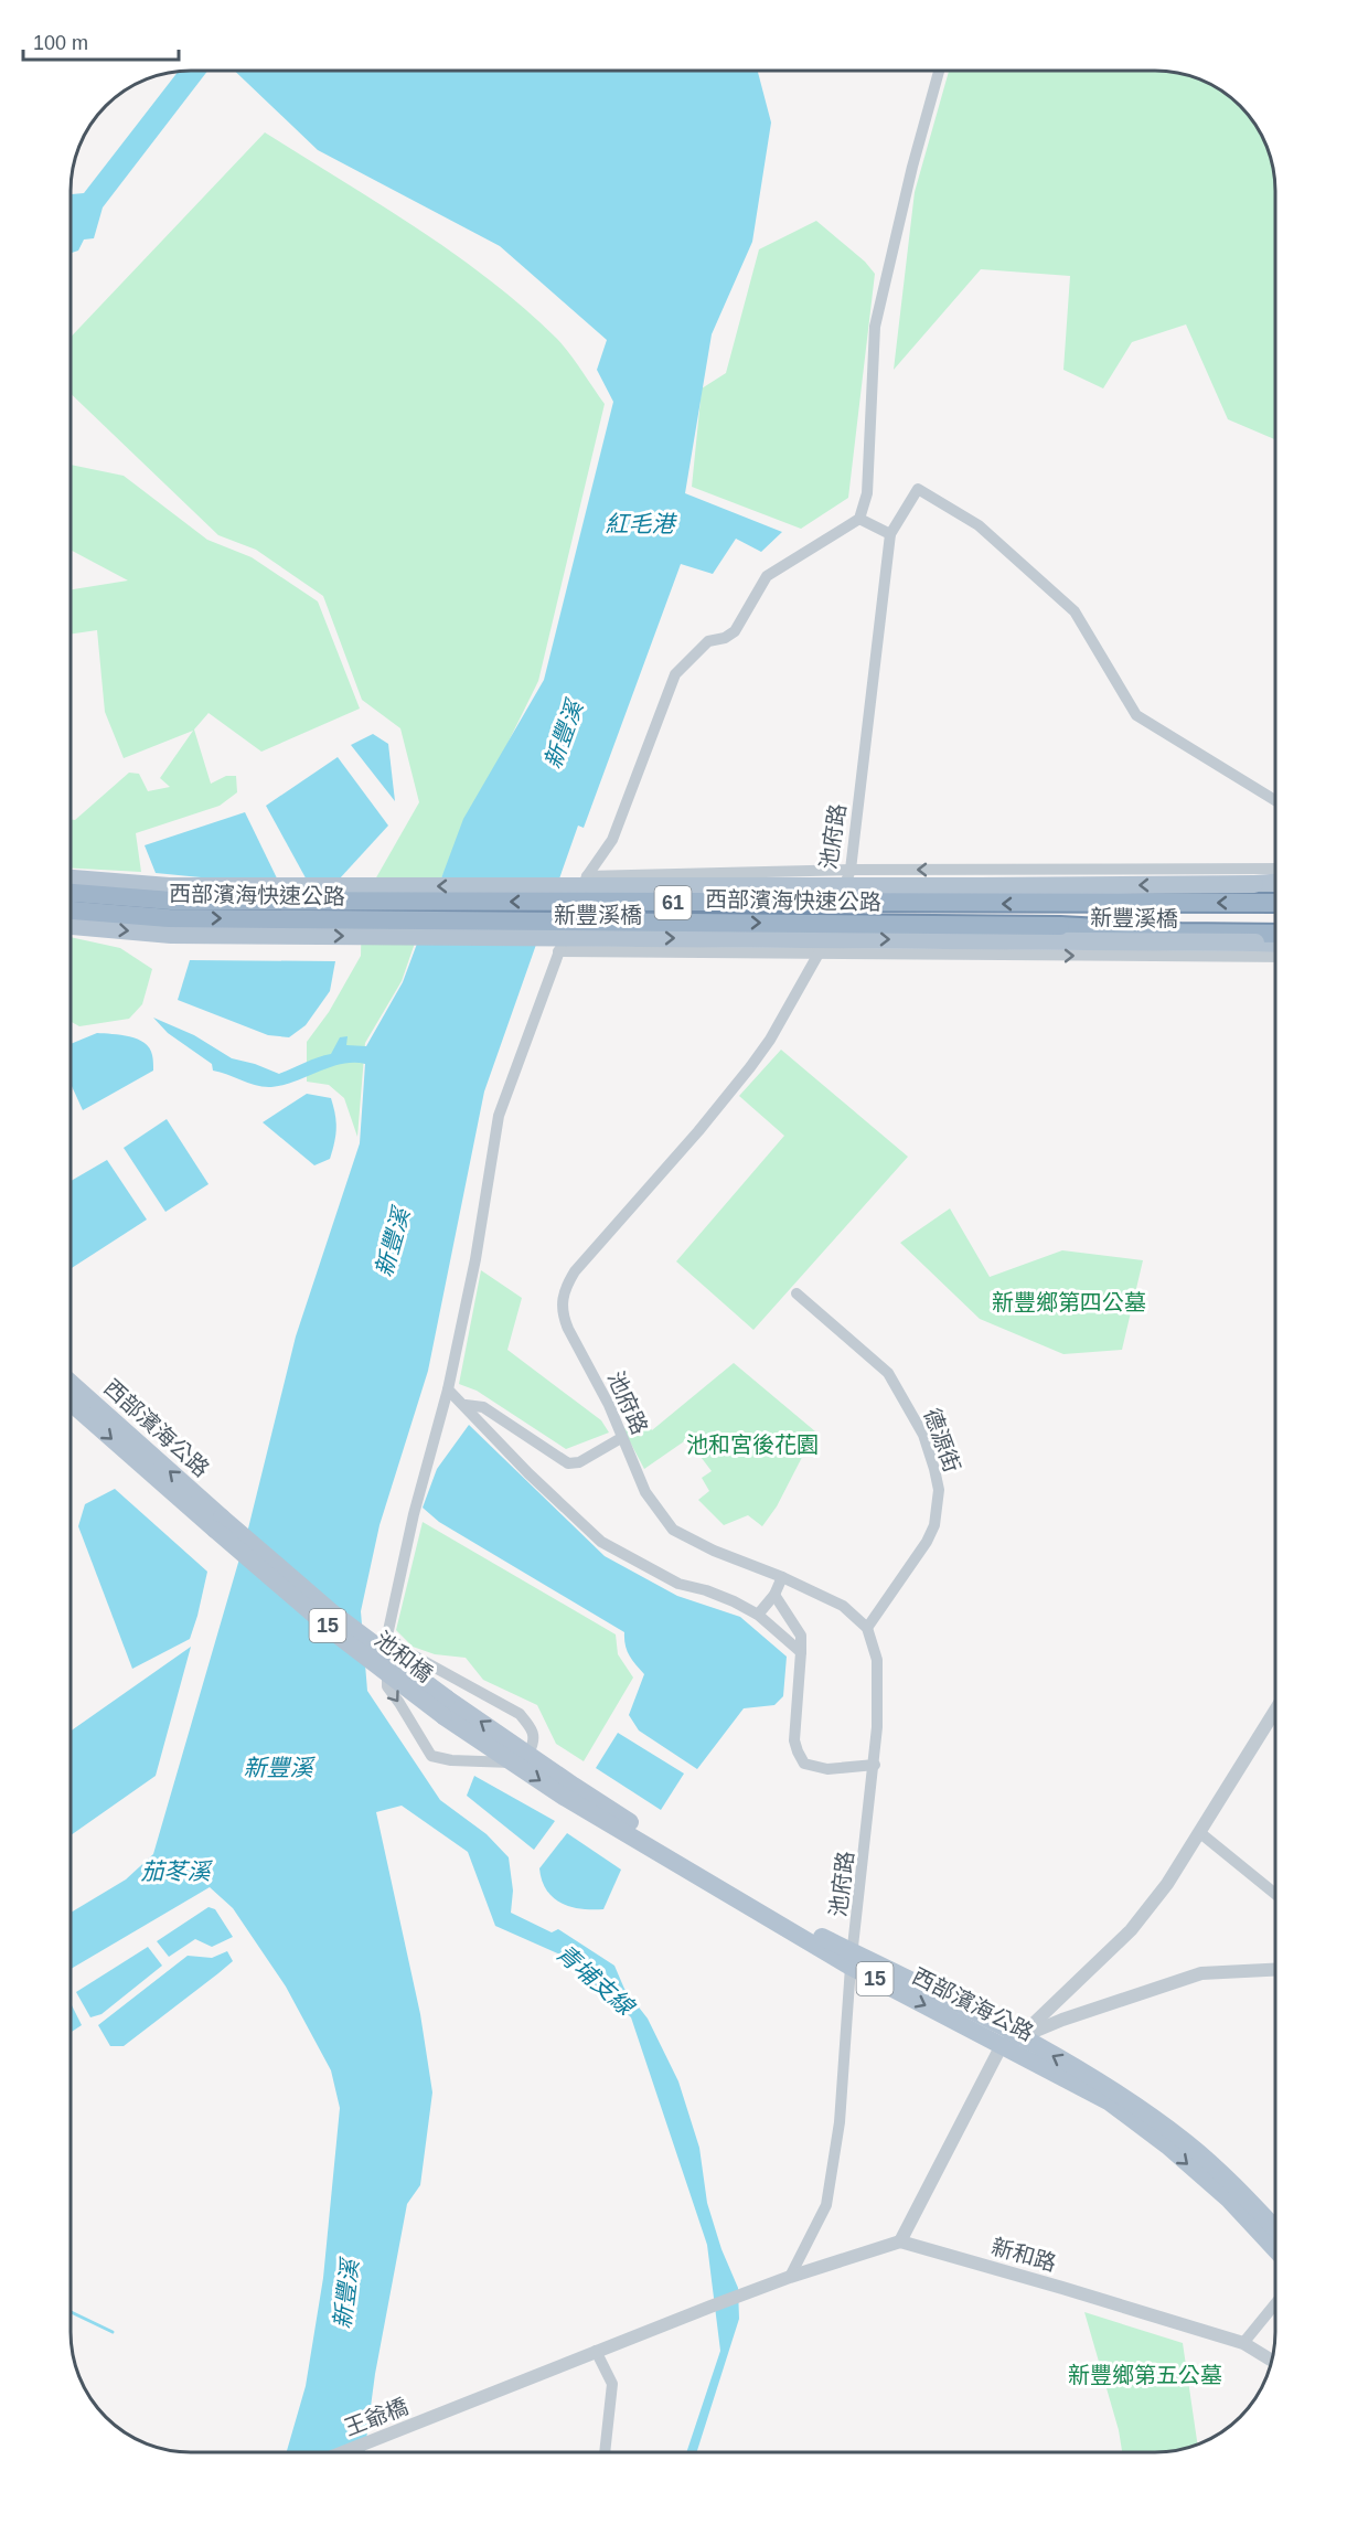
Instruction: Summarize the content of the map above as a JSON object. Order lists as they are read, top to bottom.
{
  "streets": {
    "highway": ["西部濱海快速公路", "61"],
    "main road": [
      "新豐溪橋",
      "西部濱海公路",
      "15",
      "池和橋"
    ],
    "street": [
      "池府路",
      "德源街",
      "新和路",
      "王爺橋"
    ]
  },
  "crossings": [
    ["池府路", "西部濱海公路"],
    ["池府路", "德源街"],
    ["西部濱海公路", "池和橋"]
  ],
  "water": [
    "紅毛港",
    "新豐溪",
    "茄苳溪",
    "青埔支線"
  ],
  "parks": ["新豐鄉第四公墓", "池和宮後花園", "新豐鄉第五公墓"],
  "scale_bar": "100 m"
}
